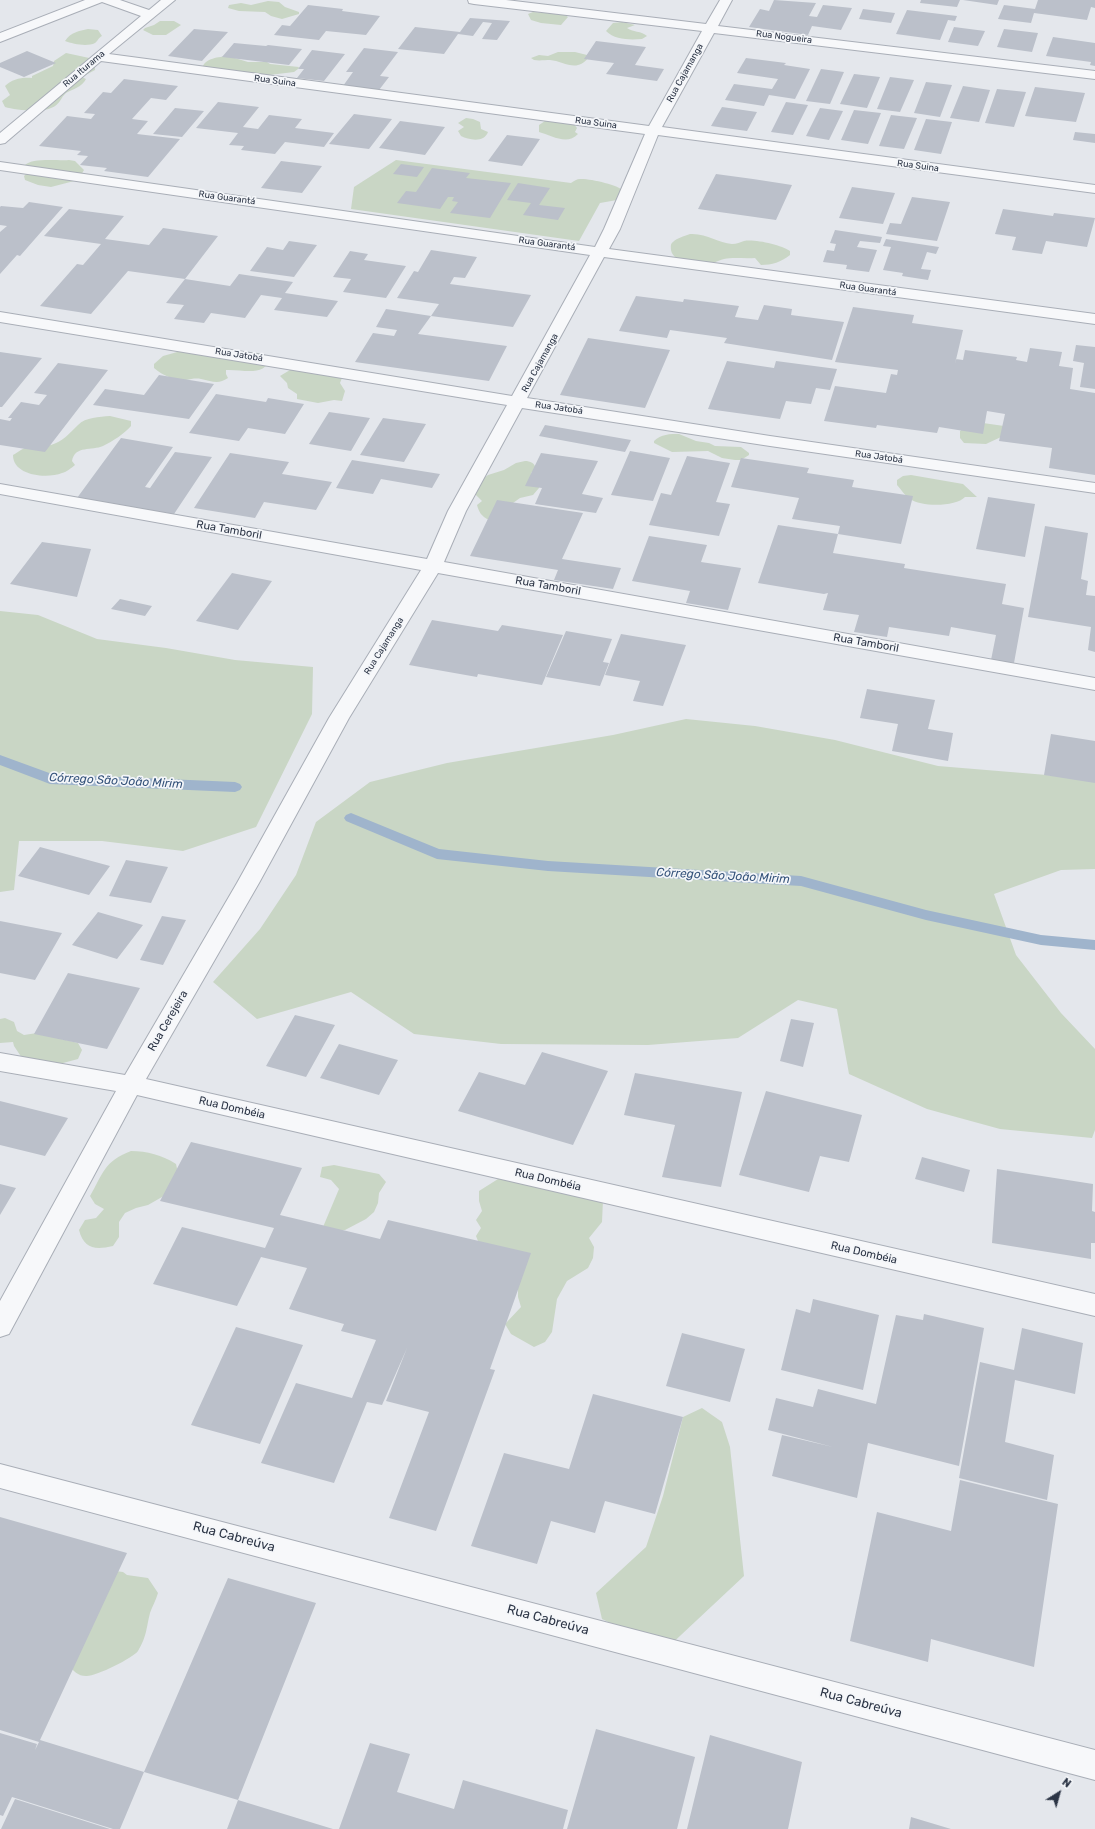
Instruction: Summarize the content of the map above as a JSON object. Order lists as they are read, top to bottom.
{
  "streets": {
    "street": [
      "Rua Nogueira",
      "Rua Iturama",
      "Rua Cajamanga",
      "Rua Suina",
      "Rua Guarantá",
      "Rua Jatobá",
      "Rua Tamboril",
      "Rua Cerejeira",
      "Rua Dombéia",
      "Rua Cabreúva"
    ]
  },
  "crossings": [
    ["Rua Nogueira", "Rua Cajamanga"],
    ["Rua Iturama", "Rua Suina"],
    ["Rua Cajamanga", "Rua Suina"],
    ["Rua Cajamanga", "Rua Guarantá"],
    ["Rua Cajamanga", "Rua Jatobá"],
    ["Rua Cajamanga", "Rua Tamboril"],
    ["Rua Cajamanga", "Rua Cerejeira"],
    ["Rua Cerejeira", "Rua Dombéia"]
  ],
  "water": ["Córrego São João Mirim"],
  "north": "top right"
}
